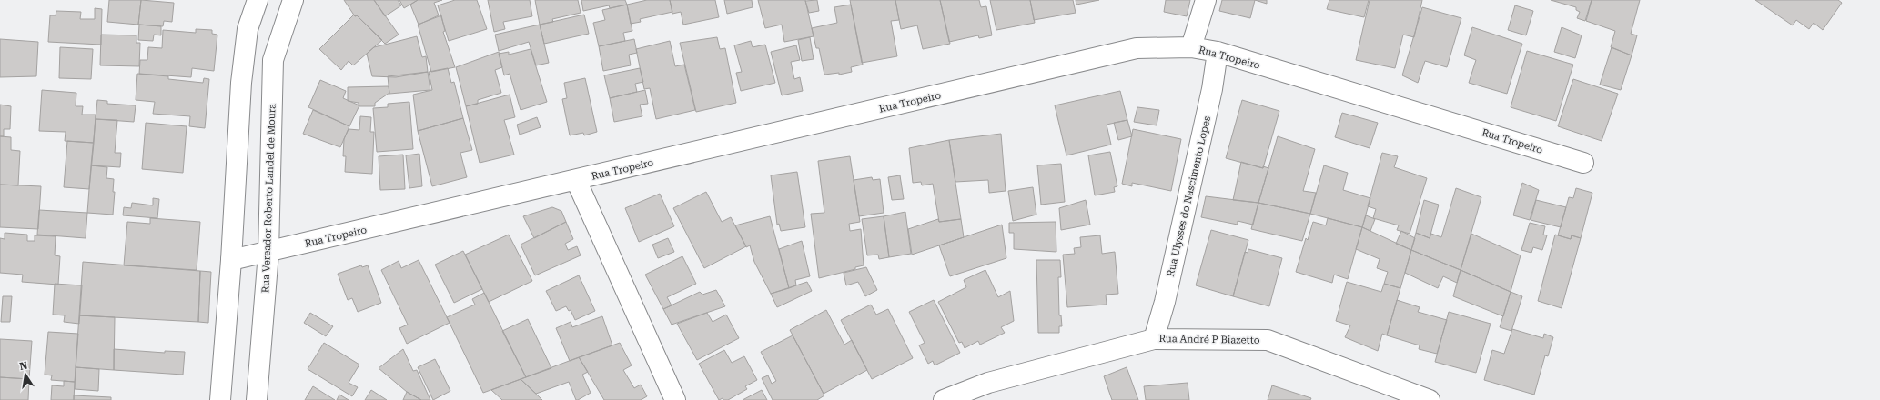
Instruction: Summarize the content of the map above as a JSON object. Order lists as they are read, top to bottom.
{
  "streets": {
    "street": [
      "Rua Tropeiro",
      "Rua Ulysses do Nascimento Lopes",
      "Rua Vereador Roberto Landel de Moura",
      "Rua André P Biazetto"
    ]
  },
  "crossings": [
    ["Rua Tropeiro", "Rua Ulysses do Nascimento Lopes"],
    ["Rua Tropeiro", "Rua Vereador Roberto Landel de Moura"],
    ["Rua Ulysses do Nascimento Lopes", "Rua André P Biazetto"]
  ],
  "north": "top"
}
